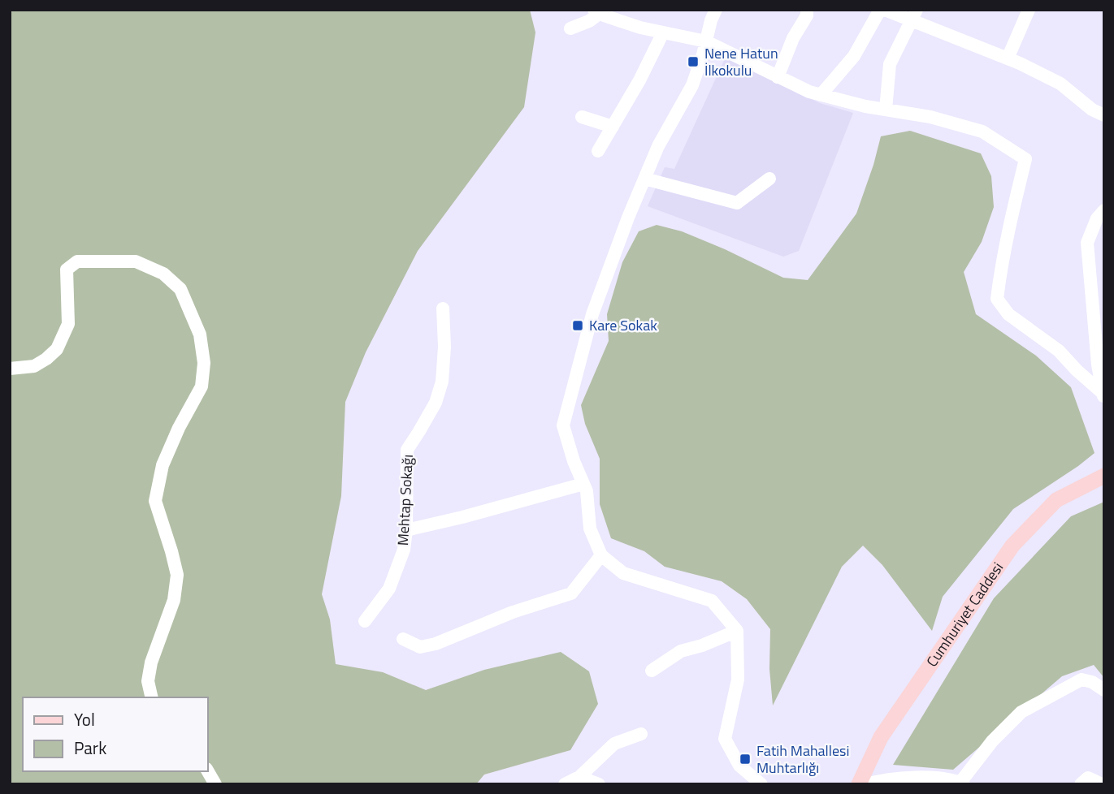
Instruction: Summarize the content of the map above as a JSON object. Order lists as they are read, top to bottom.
{
  "streets": {
    "main road": ["Cumhuriyet Caddesi"],
    "street": ["Mehtap Sokağı"]
  },
  "places": {
    "transit": ["Nene Hatun İlkokulu", "Kare Sokak", "Fatih Mahallesi Muhtarlığı"]
  },
  "legend": ["Yol", "Park"]
}
